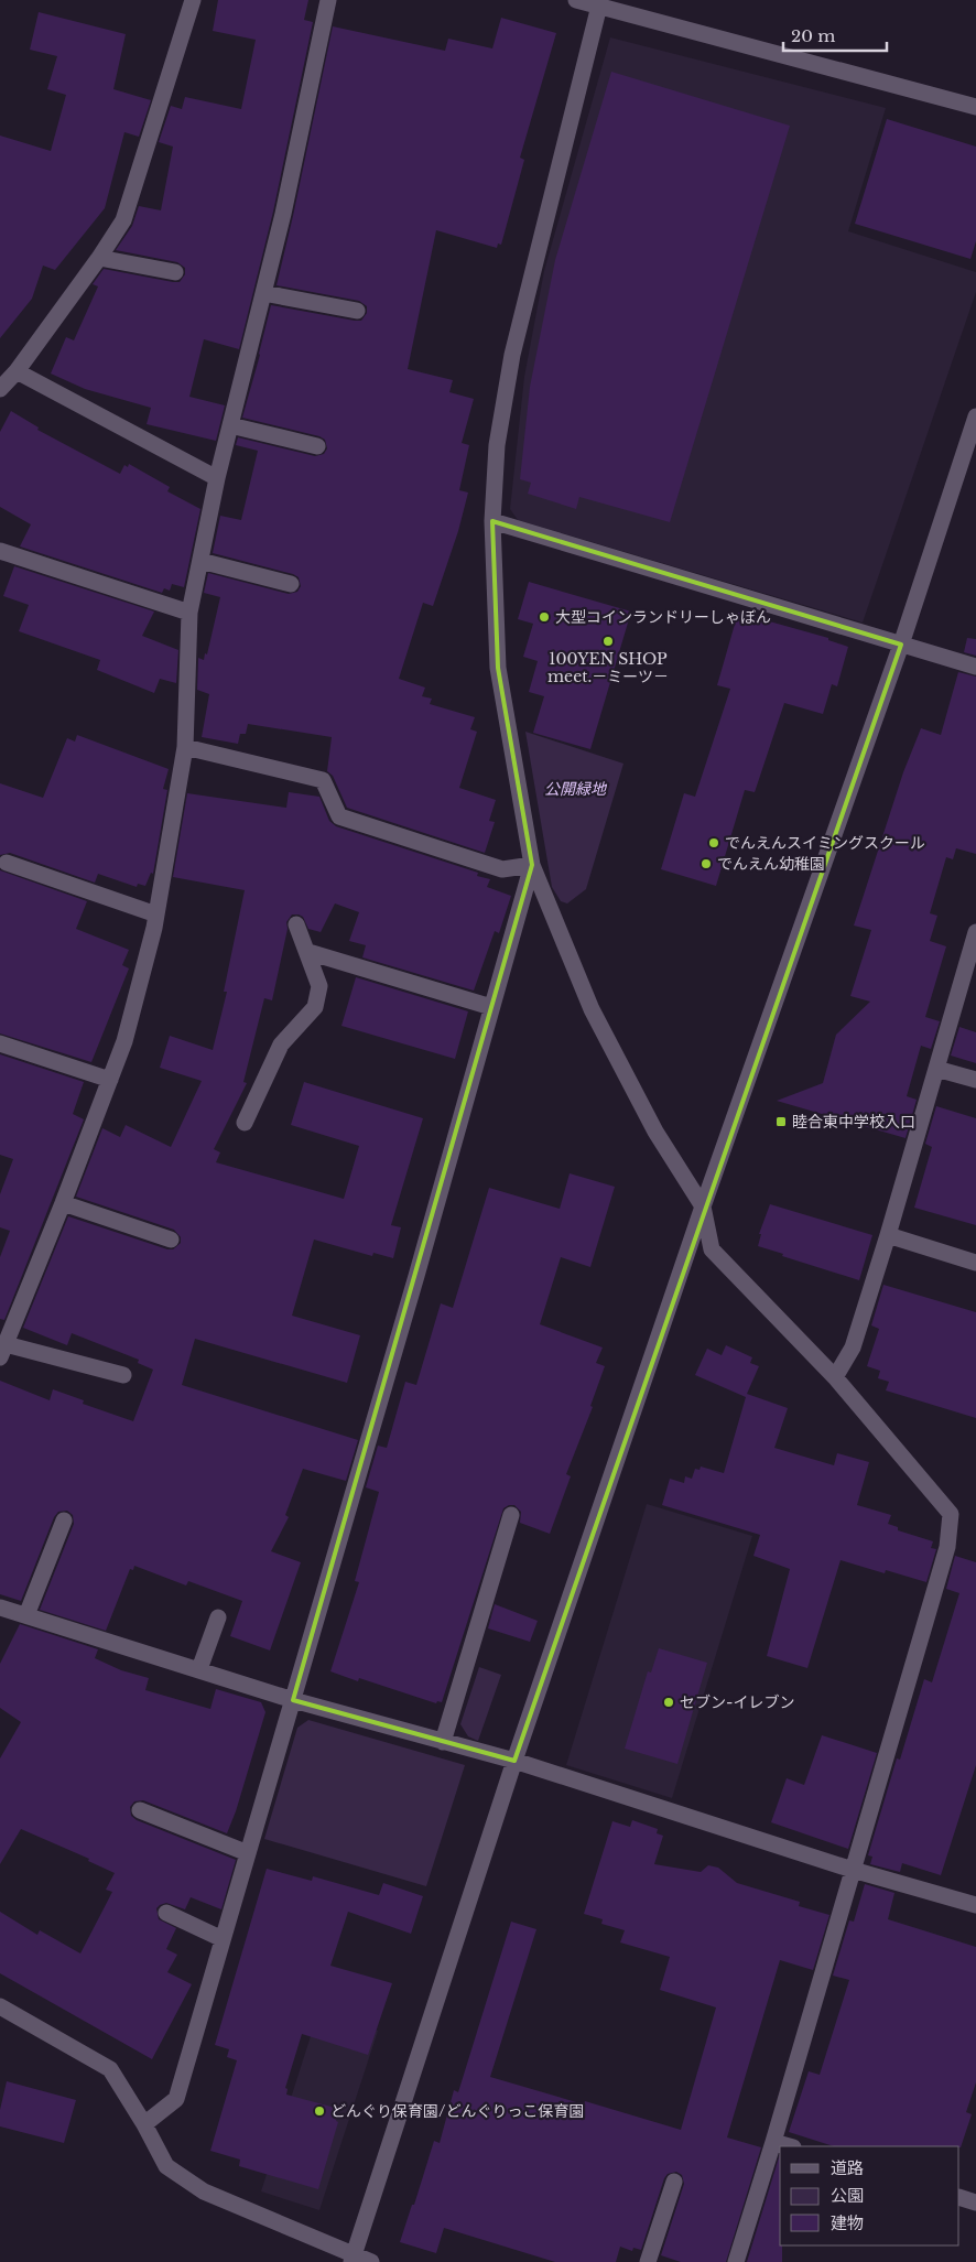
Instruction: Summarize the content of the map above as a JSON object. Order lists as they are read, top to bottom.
{
  "parks": ["公開緑地"],
  "places": {
    "other": [
      "大型コインランドリーしゃぼん",
      "100YEN SHOP meet.－ミーツ－",
      "でんえんスイミングスクール",
      "でんえん幼稚園",
      "セブン-イレブン",
      "どんぐり保育園/どんぐりっこ保育園"
    ],
    "transit": ["睦合東中学校入口"]
  },
  "legend": ["道路", "公園", "建物"],
  "scale_bar": "20 m"
}
